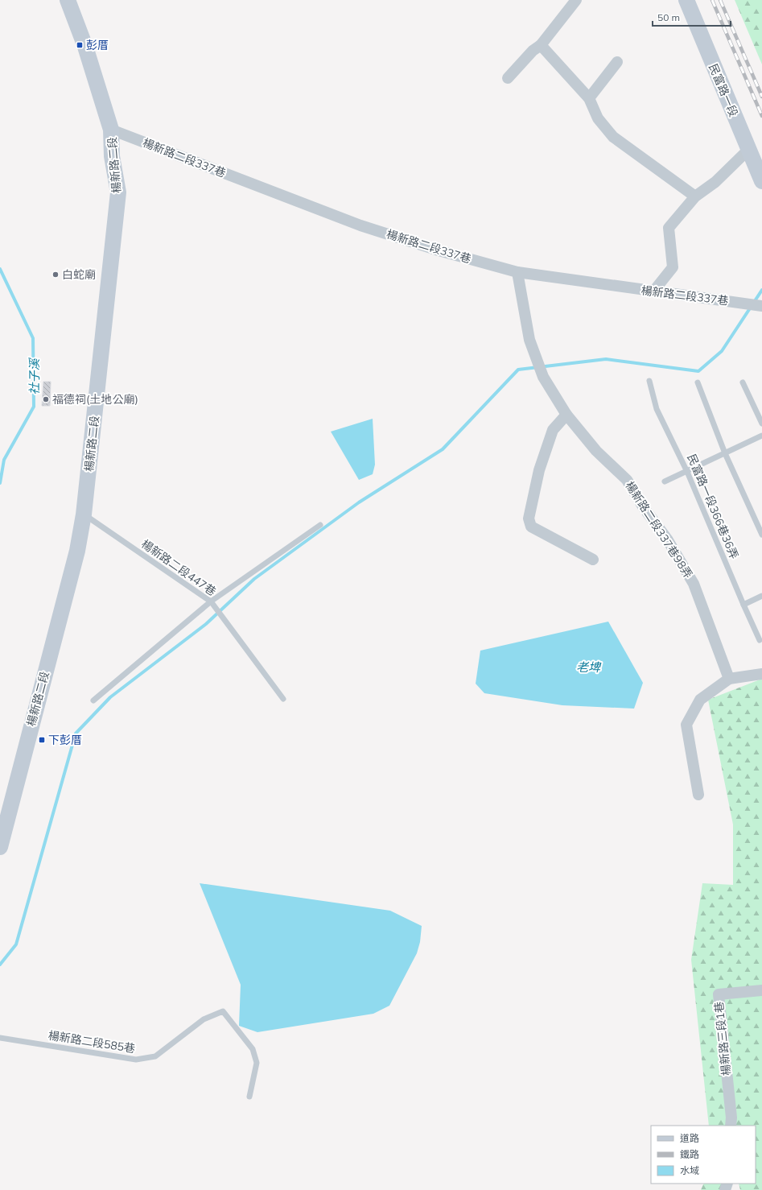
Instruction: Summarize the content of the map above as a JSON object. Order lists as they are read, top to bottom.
{
  "streets": {
    "main road": ["民富路一段", "楊新路二段"],
    "street": ["楊新路二段337巷", "楊新路二段337巷98弄", "楊新路三段1巷"],
    "lane": ["民富路一段366巷36弄", "楊新路二段447巷", "楊新路二段585巷"]
  },
  "crossings": [
    ["楊新路二段337巷", "楊新路二段"],
    ["楊新路二段337巷", "楊新路二段337巷98弄"],
    ["楊新路二段", "楊新路二段447巷"]
  ],
  "water": ["社子溪", "老埤"],
  "places": {
    "transit": ["彭厝", "下彭厝"],
    "other": ["白蛇廟", "福德祠(土地公廟)"]
  },
  "legend": ["道路", "鐵路", "水域"],
  "scale_bar": "50 m"
}
